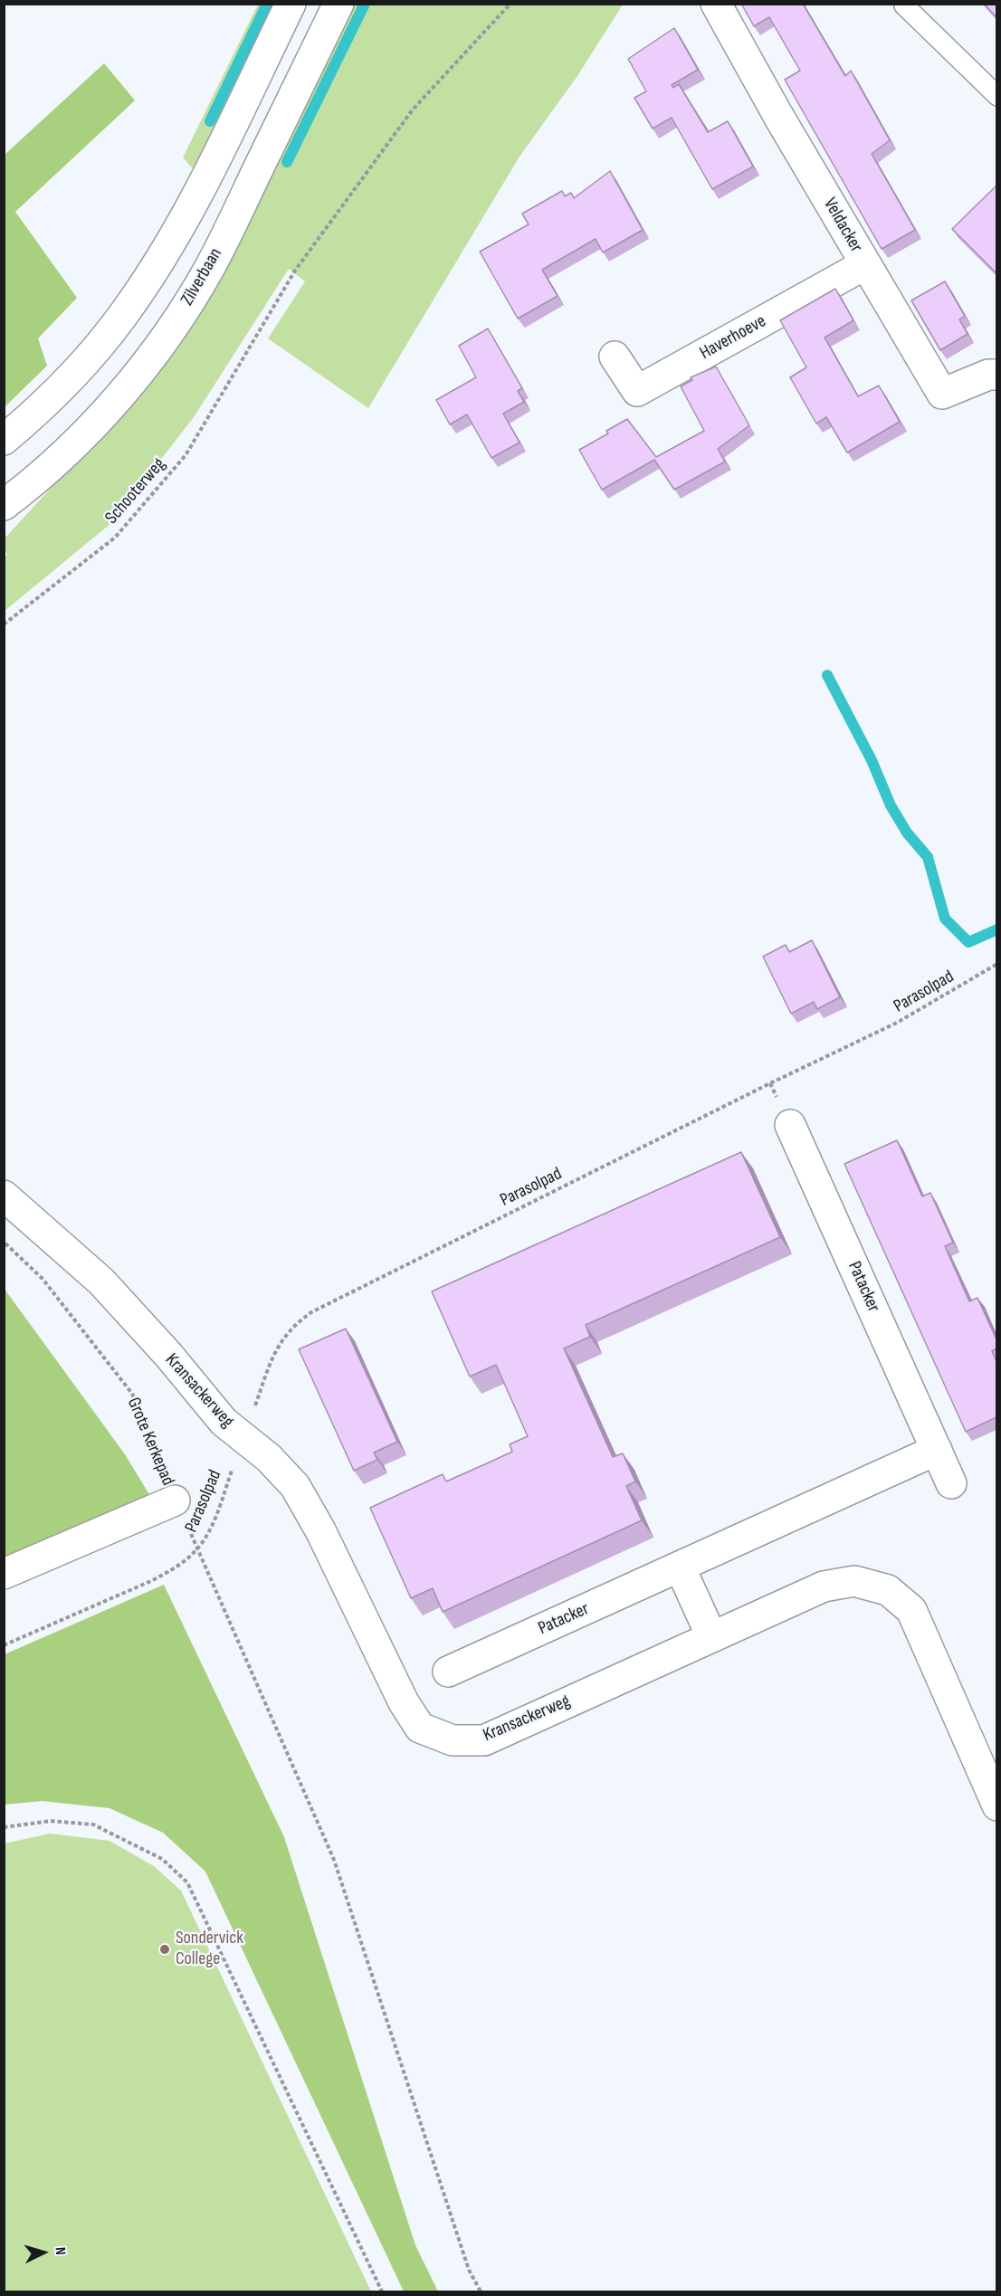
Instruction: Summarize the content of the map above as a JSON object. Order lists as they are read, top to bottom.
{
  "streets": {
    "street": [
      "Veldacker",
      "Zilverbaan",
      "Haverhoeve",
      "Patacker",
      "Kransackerweg",
      "Grote Kerkepad"
    ],
    "path": ["Schooterweg", "Parasolpad"]
  },
  "crossings": [
    ["Veldacker", "Haverhoeve"],
    ["Parasolpad", "Kransackerweg"]
  ],
  "places": ["Sondervick College"],
  "north": "right"
}
